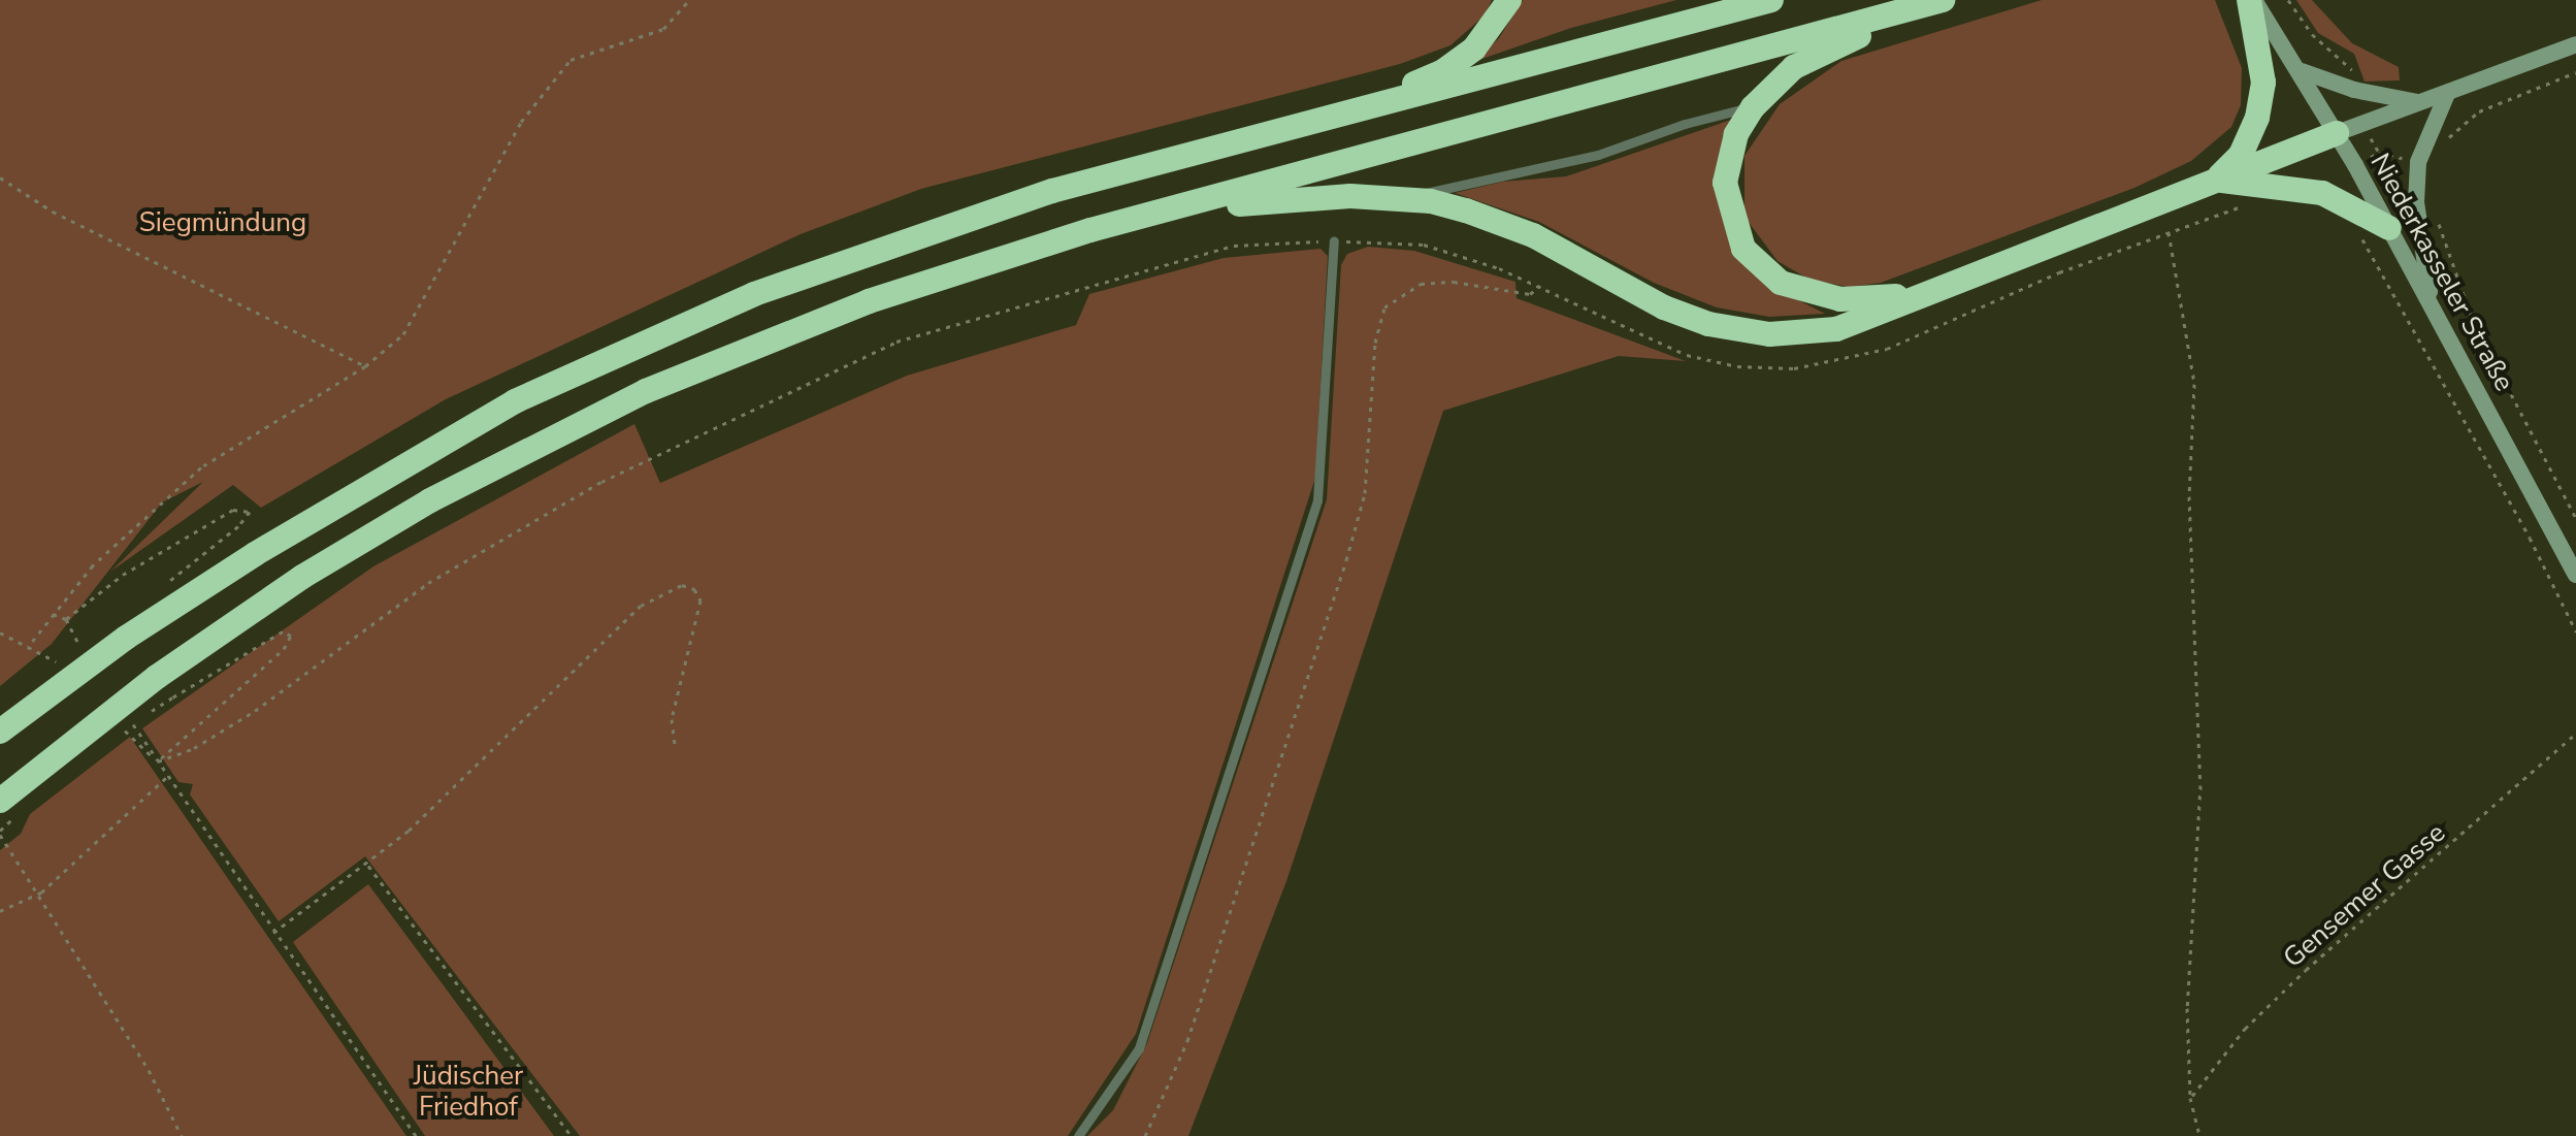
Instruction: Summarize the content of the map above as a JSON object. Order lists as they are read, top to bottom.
{
  "streets": {
    "main road": ["Niederkasseler Straße"],
    "path": ["Gensemer Gasse"]
  },
  "parks": ["Siegmündung", "Jüdischer Friedhof"]
}
